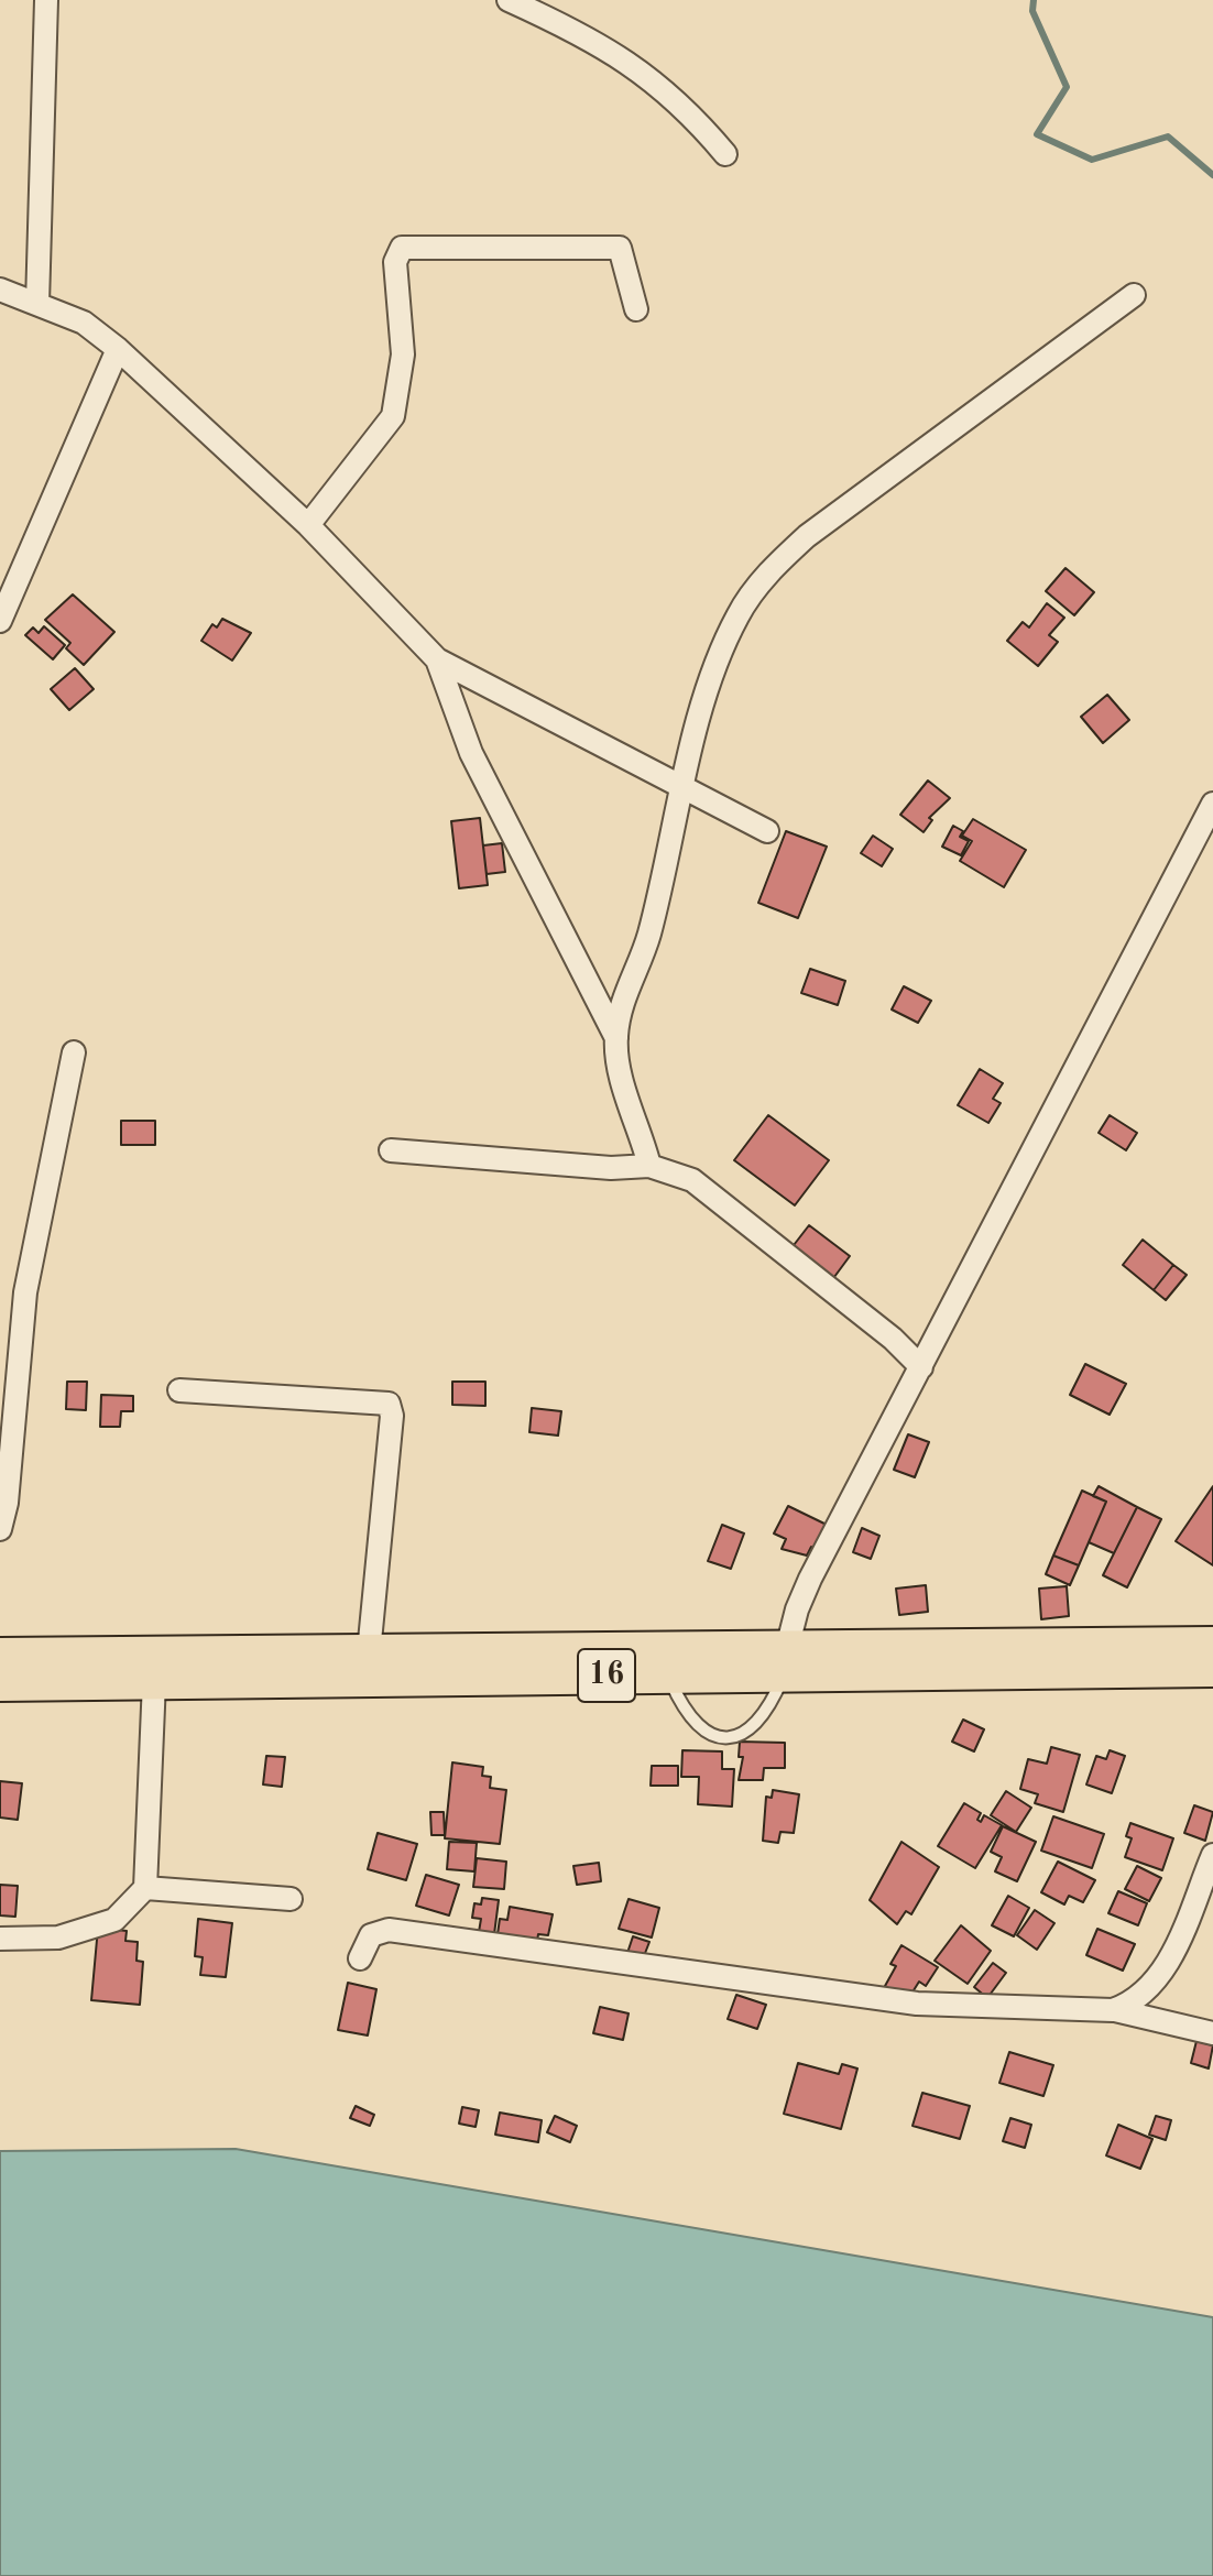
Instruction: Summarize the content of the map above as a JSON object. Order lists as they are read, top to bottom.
{
  "streets": {
    "highway": ["16"]
  }
}
